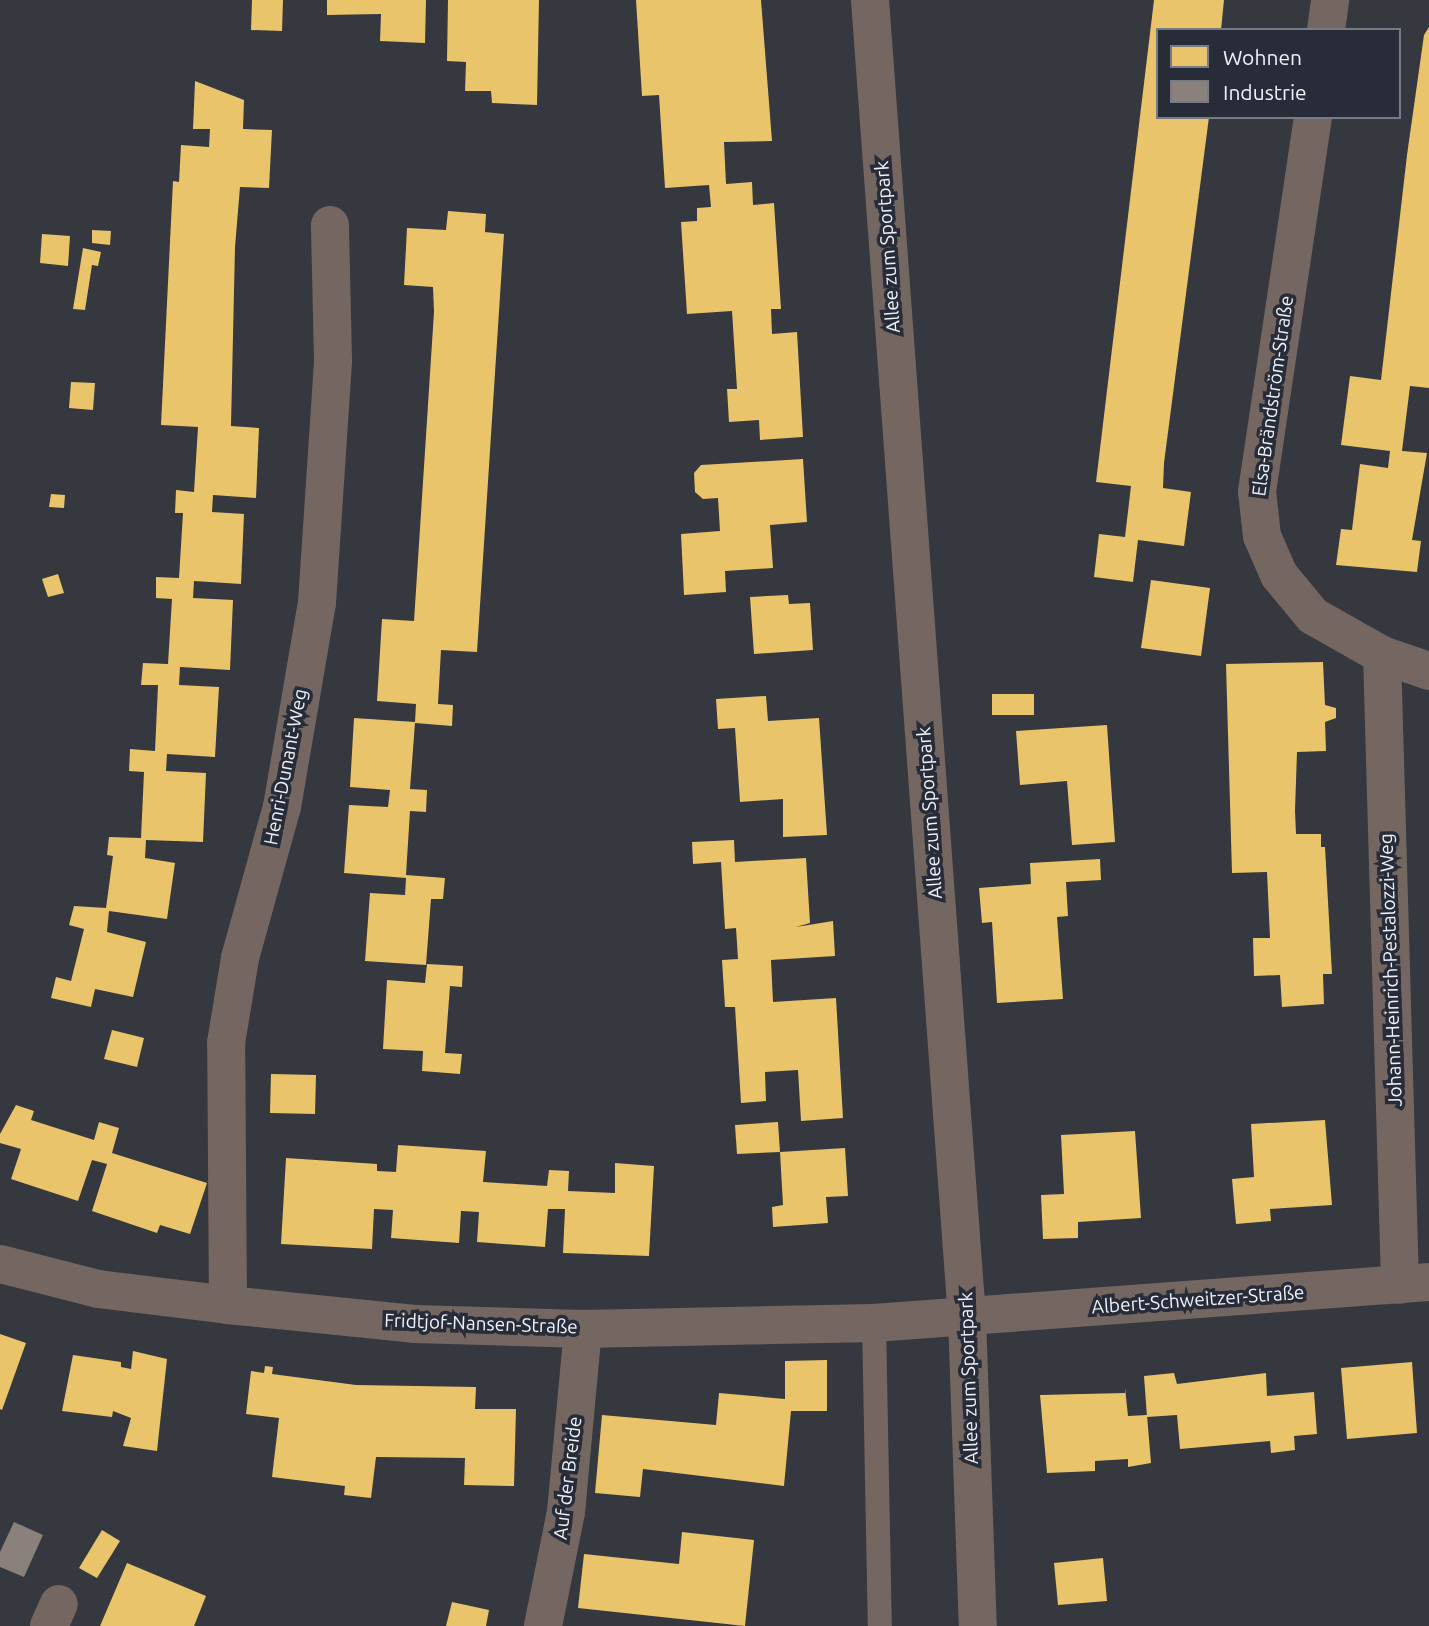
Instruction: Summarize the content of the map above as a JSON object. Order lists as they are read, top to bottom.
{
  "streets": {
    "street": [
      "Allee zum Sportpark",
      "Elsa-Brändström-Straße",
      "Henri-Dunant-Weg",
      "Johann-Heinrich-Pestalozzi-Weg",
      "Albert-Schweitzer-Straße",
      "Fridtjof-Nansen-Straße",
      "Auf der Breide"
    ]
  },
  "crossings": [
    ["Allee zum Sportpark", "Albert-Schweitzer-Straße"],
    ["Allee zum Sportpark", "Fridtjof-Nansen-Straße"],
    ["Elsa-Brändström-Straße", "Johann-Heinrich-Pestalozzi-Weg"],
    ["Henri-Dunant-Weg", "Fridtjof-Nansen-Straße"],
    ["Johann-Heinrich-Pestalozzi-Weg", "Albert-Schweitzer-Straße"],
    ["Albert-Schweitzer-Straße", "Fridtjof-Nansen-Straße"],
    ["Fridtjof-Nansen-Straße", "Auf der Breide"]
  ],
  "legend": ["Wohnen", "Industrie"]
}
